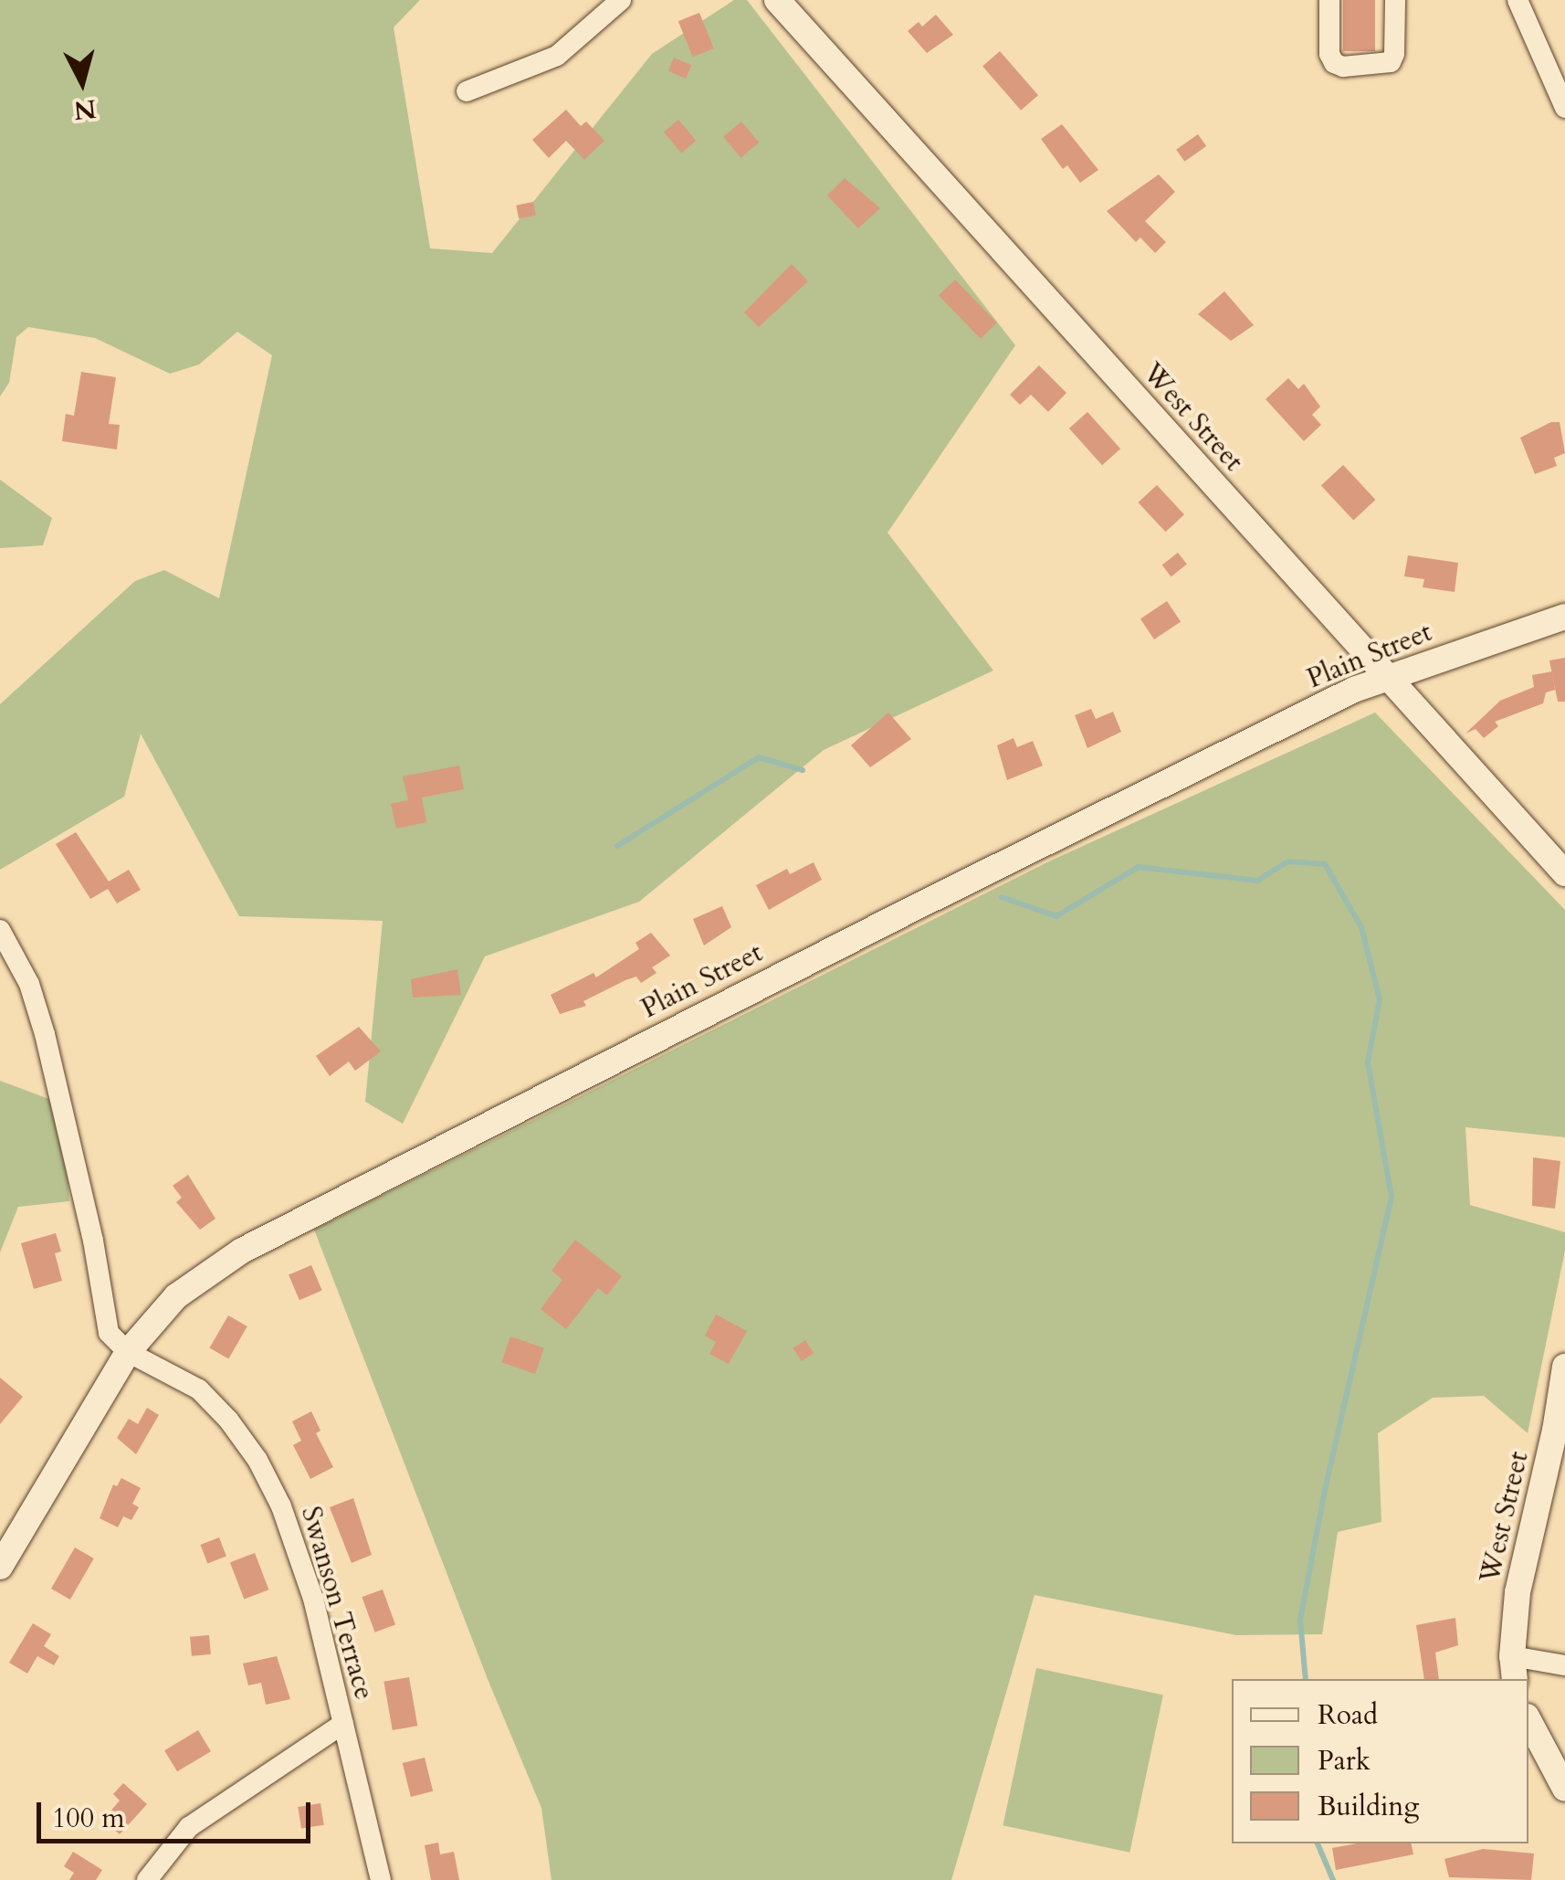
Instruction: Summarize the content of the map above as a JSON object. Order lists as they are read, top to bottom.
{
  "streets": {
    "street": ["West Street", "Plain Street", "Swanson Terrace"]
  },
  "crossings": [
    ["West Street", "Plain Street"],
    ["Plain Street", "Swanson Terrace"]
  ],
  "legend": ["Road", "Park", "Building"],
  "scale_bar": "100 m",
  "north": "bottom"
}
